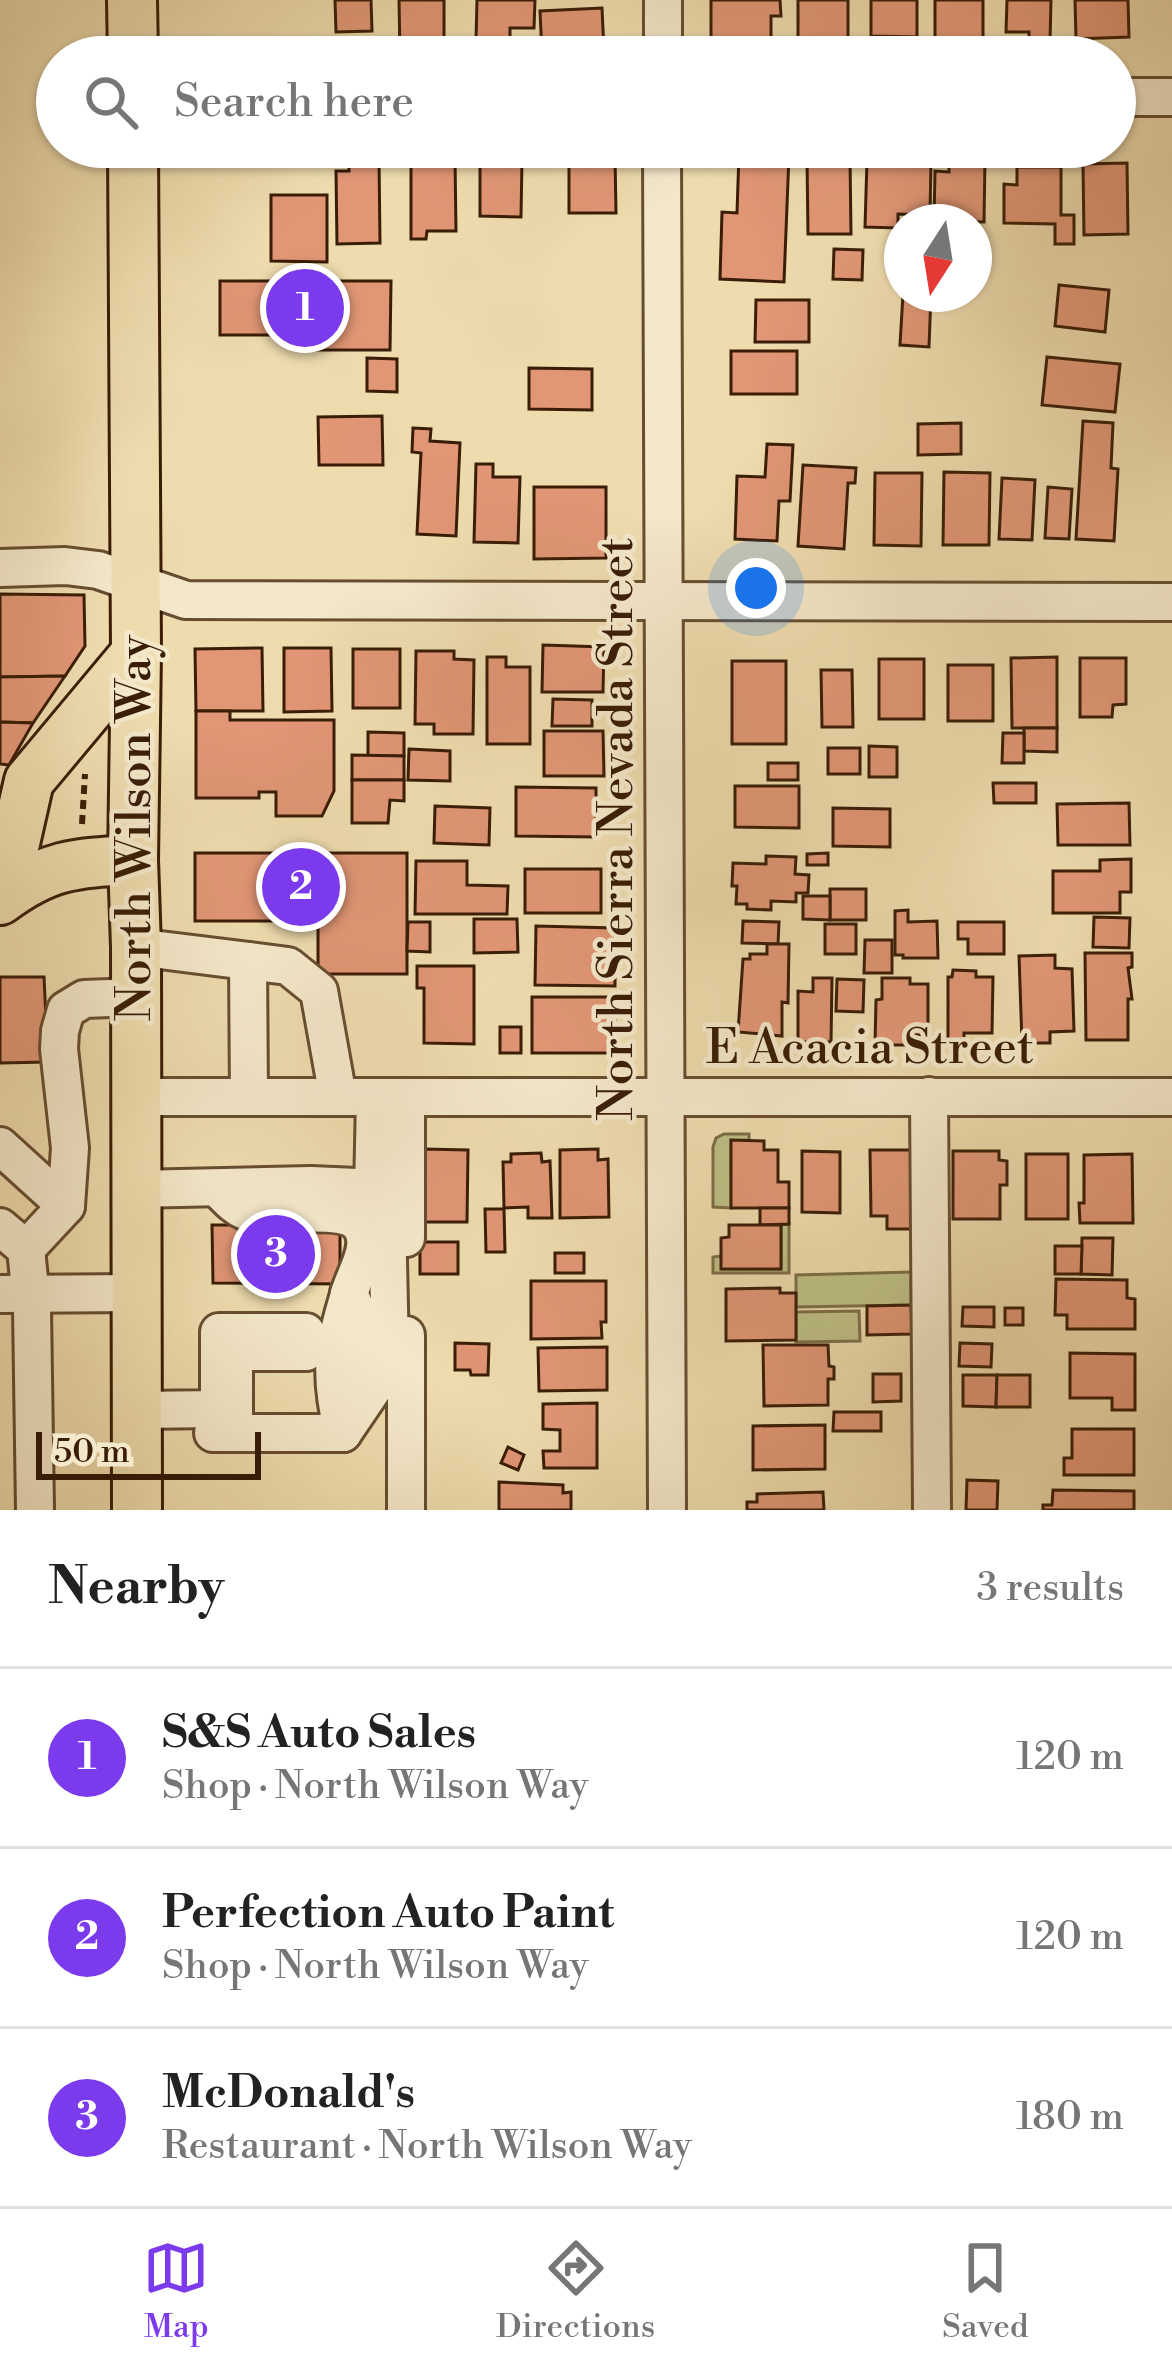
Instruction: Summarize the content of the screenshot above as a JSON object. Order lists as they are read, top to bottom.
{
  "streets": {
    "main road": ["North Wilson Way"],
    "street": ["North Sierra Nevada Street", "E Acacia Street"]
  },
  "crossings": [
    ["North Wilson Way", "E Acacia Street"],
    ["North Sierra Nevada Street", "E Acacia Street"]
  ],
  "scale_bar": "50 m",
  "north": "bottom",
  "page": {
    "search": "Search here",
    "pins": ["1", "2", "3"],
    "scale": "50 m",
    "heading": ["Nearby", "3 results"],
    "list": [
      {
        "mark": "1",
        "name": "S&S Auto Sales",
        "note": "Shop · North Wilson Way",
        "value": "120 m"
      },
      {
        "mark": "2",
        "name": "Perfection Auto Paint",
        "note": "Shop · North Wilson Way",
        "value": "120 m"
      },
      {
        "mark": "3",
        "name": "McDonald's",
        "note": "Restaurant · North Wilson Way",
        "value": "180 m"
      }
    ],
    "nav": ["Map", "Directions", "Saved"]
  }
}
